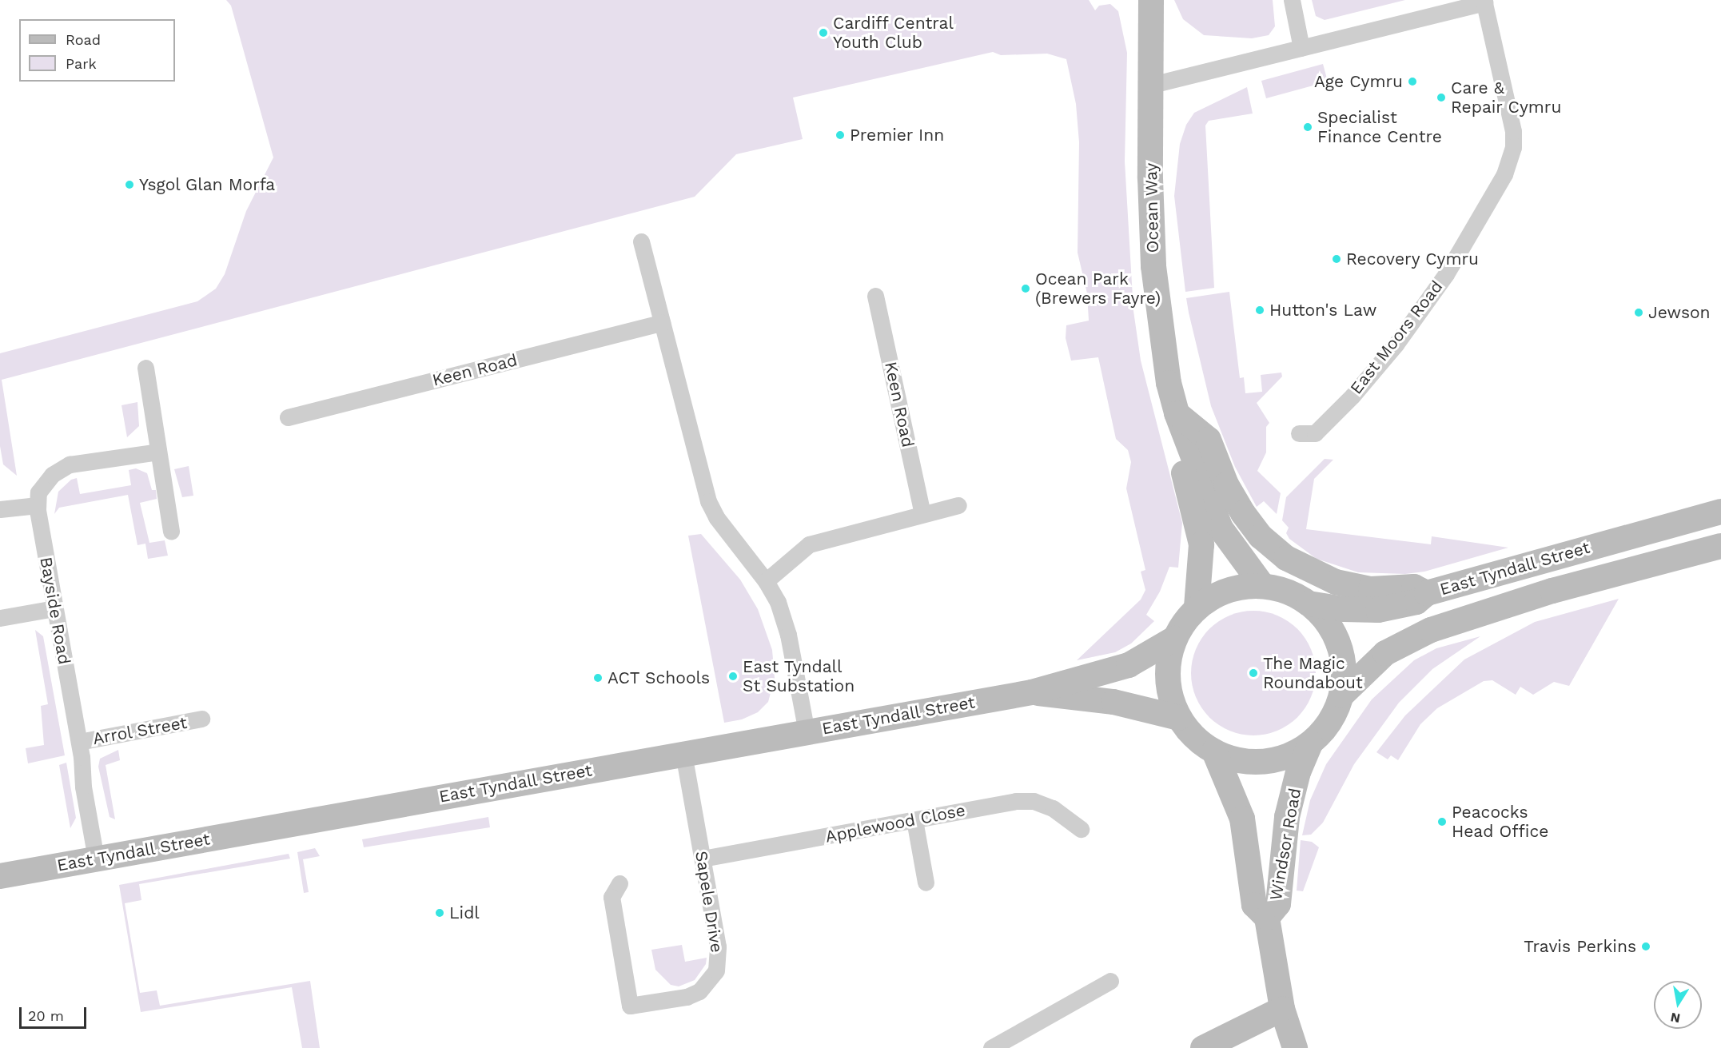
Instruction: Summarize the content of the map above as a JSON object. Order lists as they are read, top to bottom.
{
  "streets": {
    "street": [
      "Ocean Way",
      "East Moors Road",
      "Keen Road",
      "East Tyndall Street",
      "Bayside Road",
      "Arrol Street",
      "Applewood Close",
      "Windsor Road",
      "Sapele Drive"
    ]
  },
  "crossings": [
    ["Ocean Way", "East Moors Road"],
    ["East Tyndall Street", "Bayside Road"],
    ["East Tyndall Street", "Sapele Drive"],
    ["Bayside Road", "Arrol Street"],
    ["Applewood Close", "Sapele Drive"]
  ],
  "places": [
    "Cardiff Central Youth Club",
    "Age Cymru",
    "Care & Repair Cymru",
    "Specialist Finance Centre",
    "Premier Inn",
    "Ysgol Glan Morfa",
    "Recovery Cymru",
    "Ocean Park (Brewers Fayre)",
    "Hutton's Law",
    "Jewson",
    "The Magic Roundabout",
    "East Tyndall St Substation",
    "ACT Schools",
    "Peacocks Head Office",
    "Lidl",
    "Travis Perkins"
  ],
  "legend": ["Road", "Park"],
  "scale_bar": "20 m",
  "north": "bottom"
}
